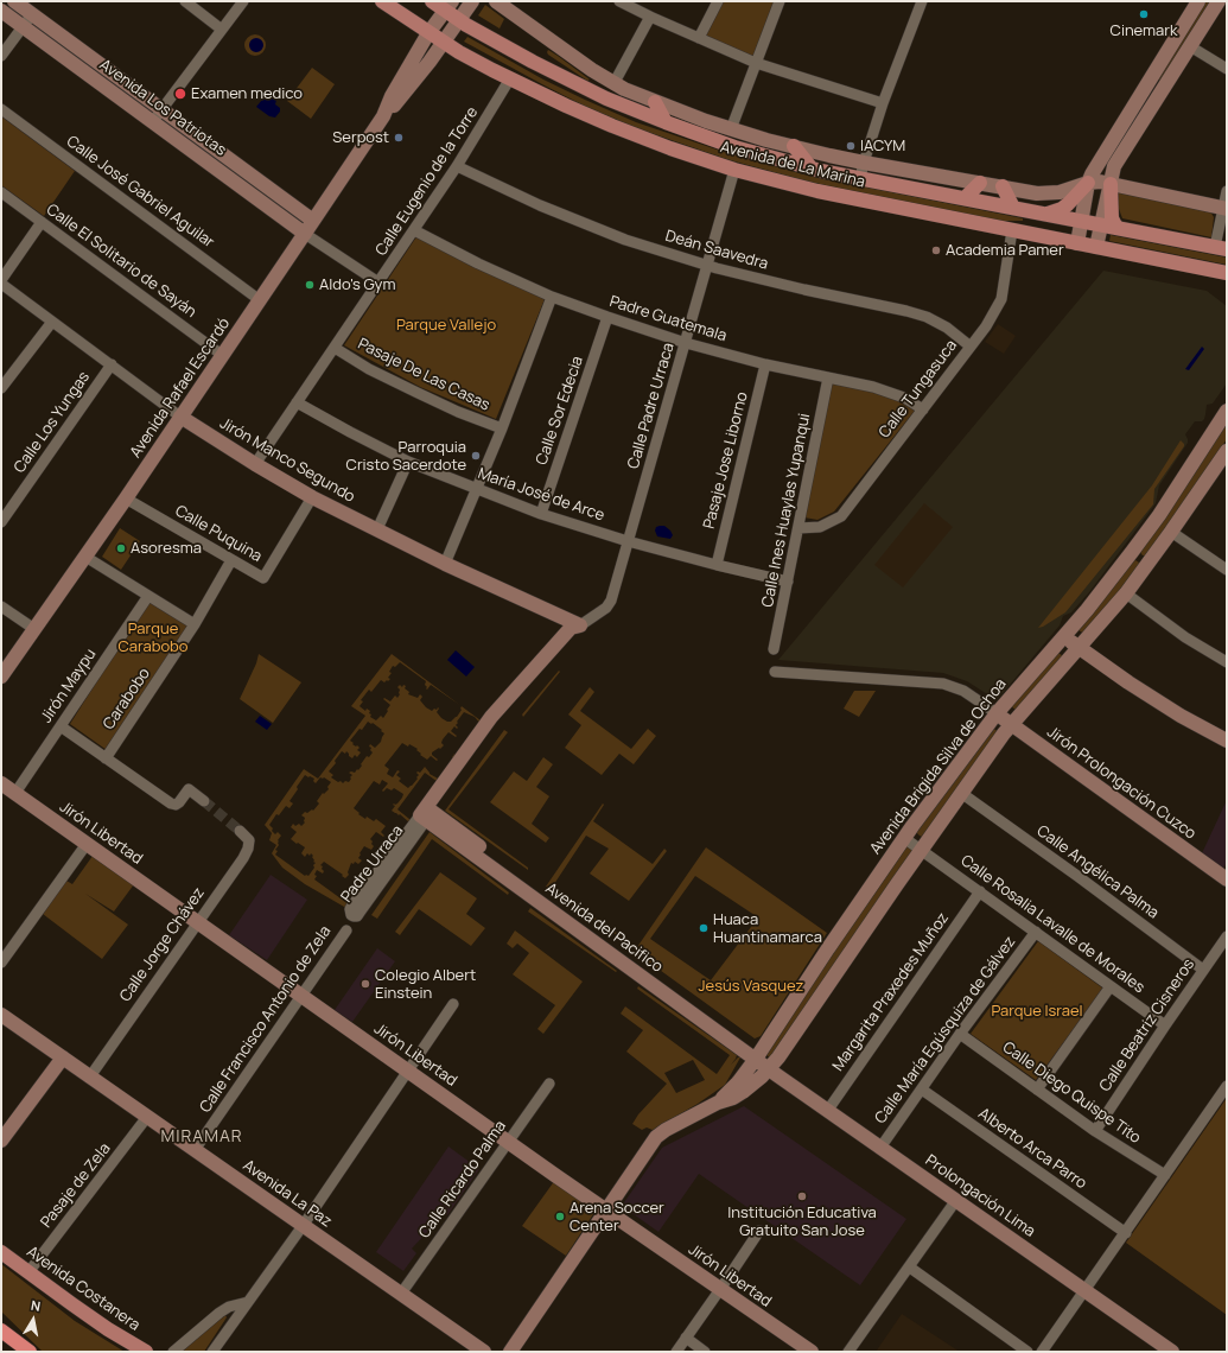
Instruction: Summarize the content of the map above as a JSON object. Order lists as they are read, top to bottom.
{
  "streets": {
    "main road": ["Avenida de La Marina", "Avenida Costanera"],
    "street": [
      "Avenida Los Patriotas",
      "Calle Eugenio de la Torre",
      "Calle José Gabriel Aguilar",
      "Deán Saavedra",
      "Calle El Solitario de Sayán",
      "Padre Guatemala",
      "Pasaje De Las Casas",
      "Avenida Rafael Escardó",
      "Calle Tungasuca",
      "Calle Padre Urraca",
      "Calle Sor Edecia",
      "Calle Los Yungas",
      "Jirón Manco Segundo",
      "Pasaje Jose Liborno",
      "María José de Arce",
      "Calle Ines Huaylas Yupanqui",
      "Calle Puquina",
      "Jirón Maypu",
      "Carabobo",
      "Avenida Brigida Silva de Ochoa",
      "Jirón Prolongación Cuzco",
      "Jirón Libertad",
      "Padre Urraca",
      "Calle Angélica Palma",
      "Calle Rosalia Lavalle de Morales",
      "Avenida del Pacifico",
      "Calle Jorge Chávez",
      "Margarita Praxedes Muñoz",
      "Calle Francisco Antonio de Zela",
      "Calle Beatriz Cisneros",
      "Calle María Egúsquiza de Gálvez",
      "Calle Diego Quispe Tito",
      "Alberto Arca Parro",
      "Calle Ricardo Palma",
      "Pasaje de Zela",
      "Avenida La Paz",
      "Prolongación Lima"
    ]
  },
  "crossings": [
    ["Avenida Los Patriotas", "Avenida Rafael Escardó"],
    ["Avenida de La Marina", "Calle Eugenio de la Torre"],
    ["Avenida de La Marina", "Avenida Rafael Escardó"],
    ["Avenida de La Marina", "Calle Tungasuca"],
    ["Avenida de La Marina", "Calle Padre Urraca"],
    ["Calle Eugenio de la Torre", "Deán Saavedra"],
    ["Calle Eugenio de la Torre", "Padre Guatemala"],
    ["Calle Eugenio de la Torre", "Pasaje De Las Casas"],
    ["Calle Eugenio de la Torre", "Jirón Manco Segundo"],
    ["Calle Eugenio de la Torre", "María José de Arce"],
    ["Calle José Gabriel Aguilar", "Avenida Rafael Escardó"],
    ["Deán Saavedra", "Calle Tungasuca"],
    ["Deán Saavedra", "Calle Padre Urraca"],
    ["Calle El Solitario de Sayán", "Avenida Rafael Escardó"],
    ["Padre Guatemala", "Calle Tungasuca"],
    ["Padre Guatemala", "Calle Padre Urraca"],
    ["Padre Guatemala", "Calle Sor Edecia"],
    ["Padre Guatemala", "Pasaje Jose Liborno"],
    ["Padre Guatemala", "Calle Ines Huaylas Yupanqui"],
    ["Avenida Rafael Escardó", "Jirón Manco Segundo"],
    ["Avenida Rafael Escardó", "Calle Puquina"],
    ["Calle Tungasuca", "Calle Ines Huaylas Yupanqui"],
    ["Calle Padre Urraca", "María José de Arce"],
    ["Calle Padre Urraca", "Padre Urraca"],
    ["Calle Sor Edecia", "María José de Arce"],
    ["Calle Los Yungas", "Jirón Manco Segundo"],
    ["Jirón Manco Segundo", "Calle Puquina"],
    ["Jirón Manco Segundo", "Padre Urraca"],
    ["Pasaje Jose Liborno", "María José de Arce"],
    ["María José de Arce", "Calle Ines Huaylas Yupanqui"],
    ["María José de Arce", "Padre Urraca"],
    ["Calle Puquina", "Carabobo"],
    ["Jirón Maypu", "Jirón Libertad"],
    ["Avenida Brigida Silva de Ochoa", "Jirón Prolongación Cuzco"],
    ["Avenida Brigida Silva de Ochoa", "Jirón Libertad"],
    ["Avenida Brigida Silva de Ochoa", "Calle Angélica Palma"],
    ["Avenida Brigida Silva de Ochoa", "Calle Rosalia Lavalle de Morales"],
    ["Avenida Brigida Silva de Ochoa", "Avenida del Pacifico"],
    ["Avenida Brigida Silva de Ochoa", "Prolongación Lima"],
    ["Jirón Libertad", "Calle Jorge Chávez"],
    ["Jirón Libertad", "Calle Francisco Antonio de Zela"],
    ["Jirón Libertad", "Calle Ricardo Palma"],
    ["Padre Urraca", "Avenida del Pacifico"],
    ["Calle Angélica Palma", "Calle Beatriz Cisneros"],
    ["Calle Rosalia Lavalle de Morales", "Margarita Praxedes Muñoz"],
    ["Calle Rosalia Lavalle de Morales", "Calle Beatriz Cisneros"],
    ["Calle Rosalia Lavalle de Morales", "Calle María Egúsquiza de Gálvez"],
    ["Avenida del Pacifico", "Prolongación Lima"],
    ["Calle Jorge Chávez", "Avenida La Paz"],
    ["Margarita Praxedes Muñoz", "Prolongación Lima"],
    ["Calle Francisco Antonio de Zela", "Avenida La Paz"],
    ["Calle Beatriz Cisneros", "Calle Diego Quispe Tito"],
    ["Calle María Egúsquiza de Gálvez", "Calle Diego Quispe Tito"],
    ["Calle María Egúsquiza de Gálvez", "Alberto Arca Parro"],
    ["Calle María Egúsquiza de Gálvez", "Prolongación Lima"],
    ["Calle Ricardo Palma", "Avenida La Paz"],
    ["Pasaje de Zela", "Avenida La Paz"],
    ["Pasaje de Zela", "Avenida Costanera"]
  ],
  "districts": ["MIRAMAR"],
  "parks": [
    "Parque Vallejo",
    "Parque Carabobo",
    "Jesús Vasquez",
    "Parque Israel"
  ],
  "places": [
    "Cinemark",
    "Examen medico",
    "Serpost",
    "IACYM",
    "Academia Pamer",
    "Aldo's Gym",
    "Parroquia Cristo Sacerdote",
    "Asoresma",
    "Huaca Huantinamarca",
    "Colegio Albert Einstein",
    "Institución Educativa Gratuito San Jose",
    "Arena Soccer Center"
  ],
  "north": "top"
}
